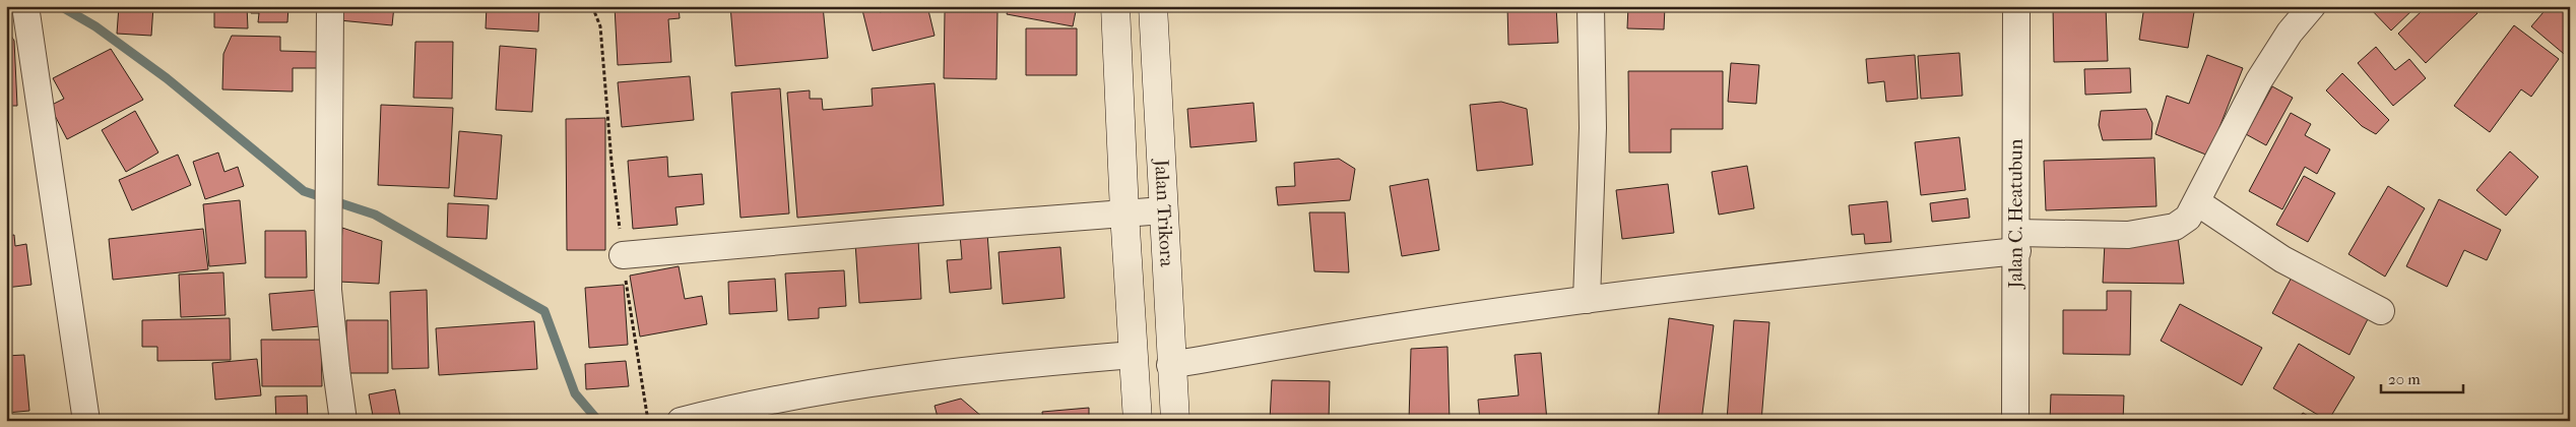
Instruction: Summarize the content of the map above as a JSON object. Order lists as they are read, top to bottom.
{
  "streets": {
    "main road": ["Jalan Trikora"],
    "street": ["Jalan C. Heatubun"]
  },
  "scale_bar": "20 m"
}
